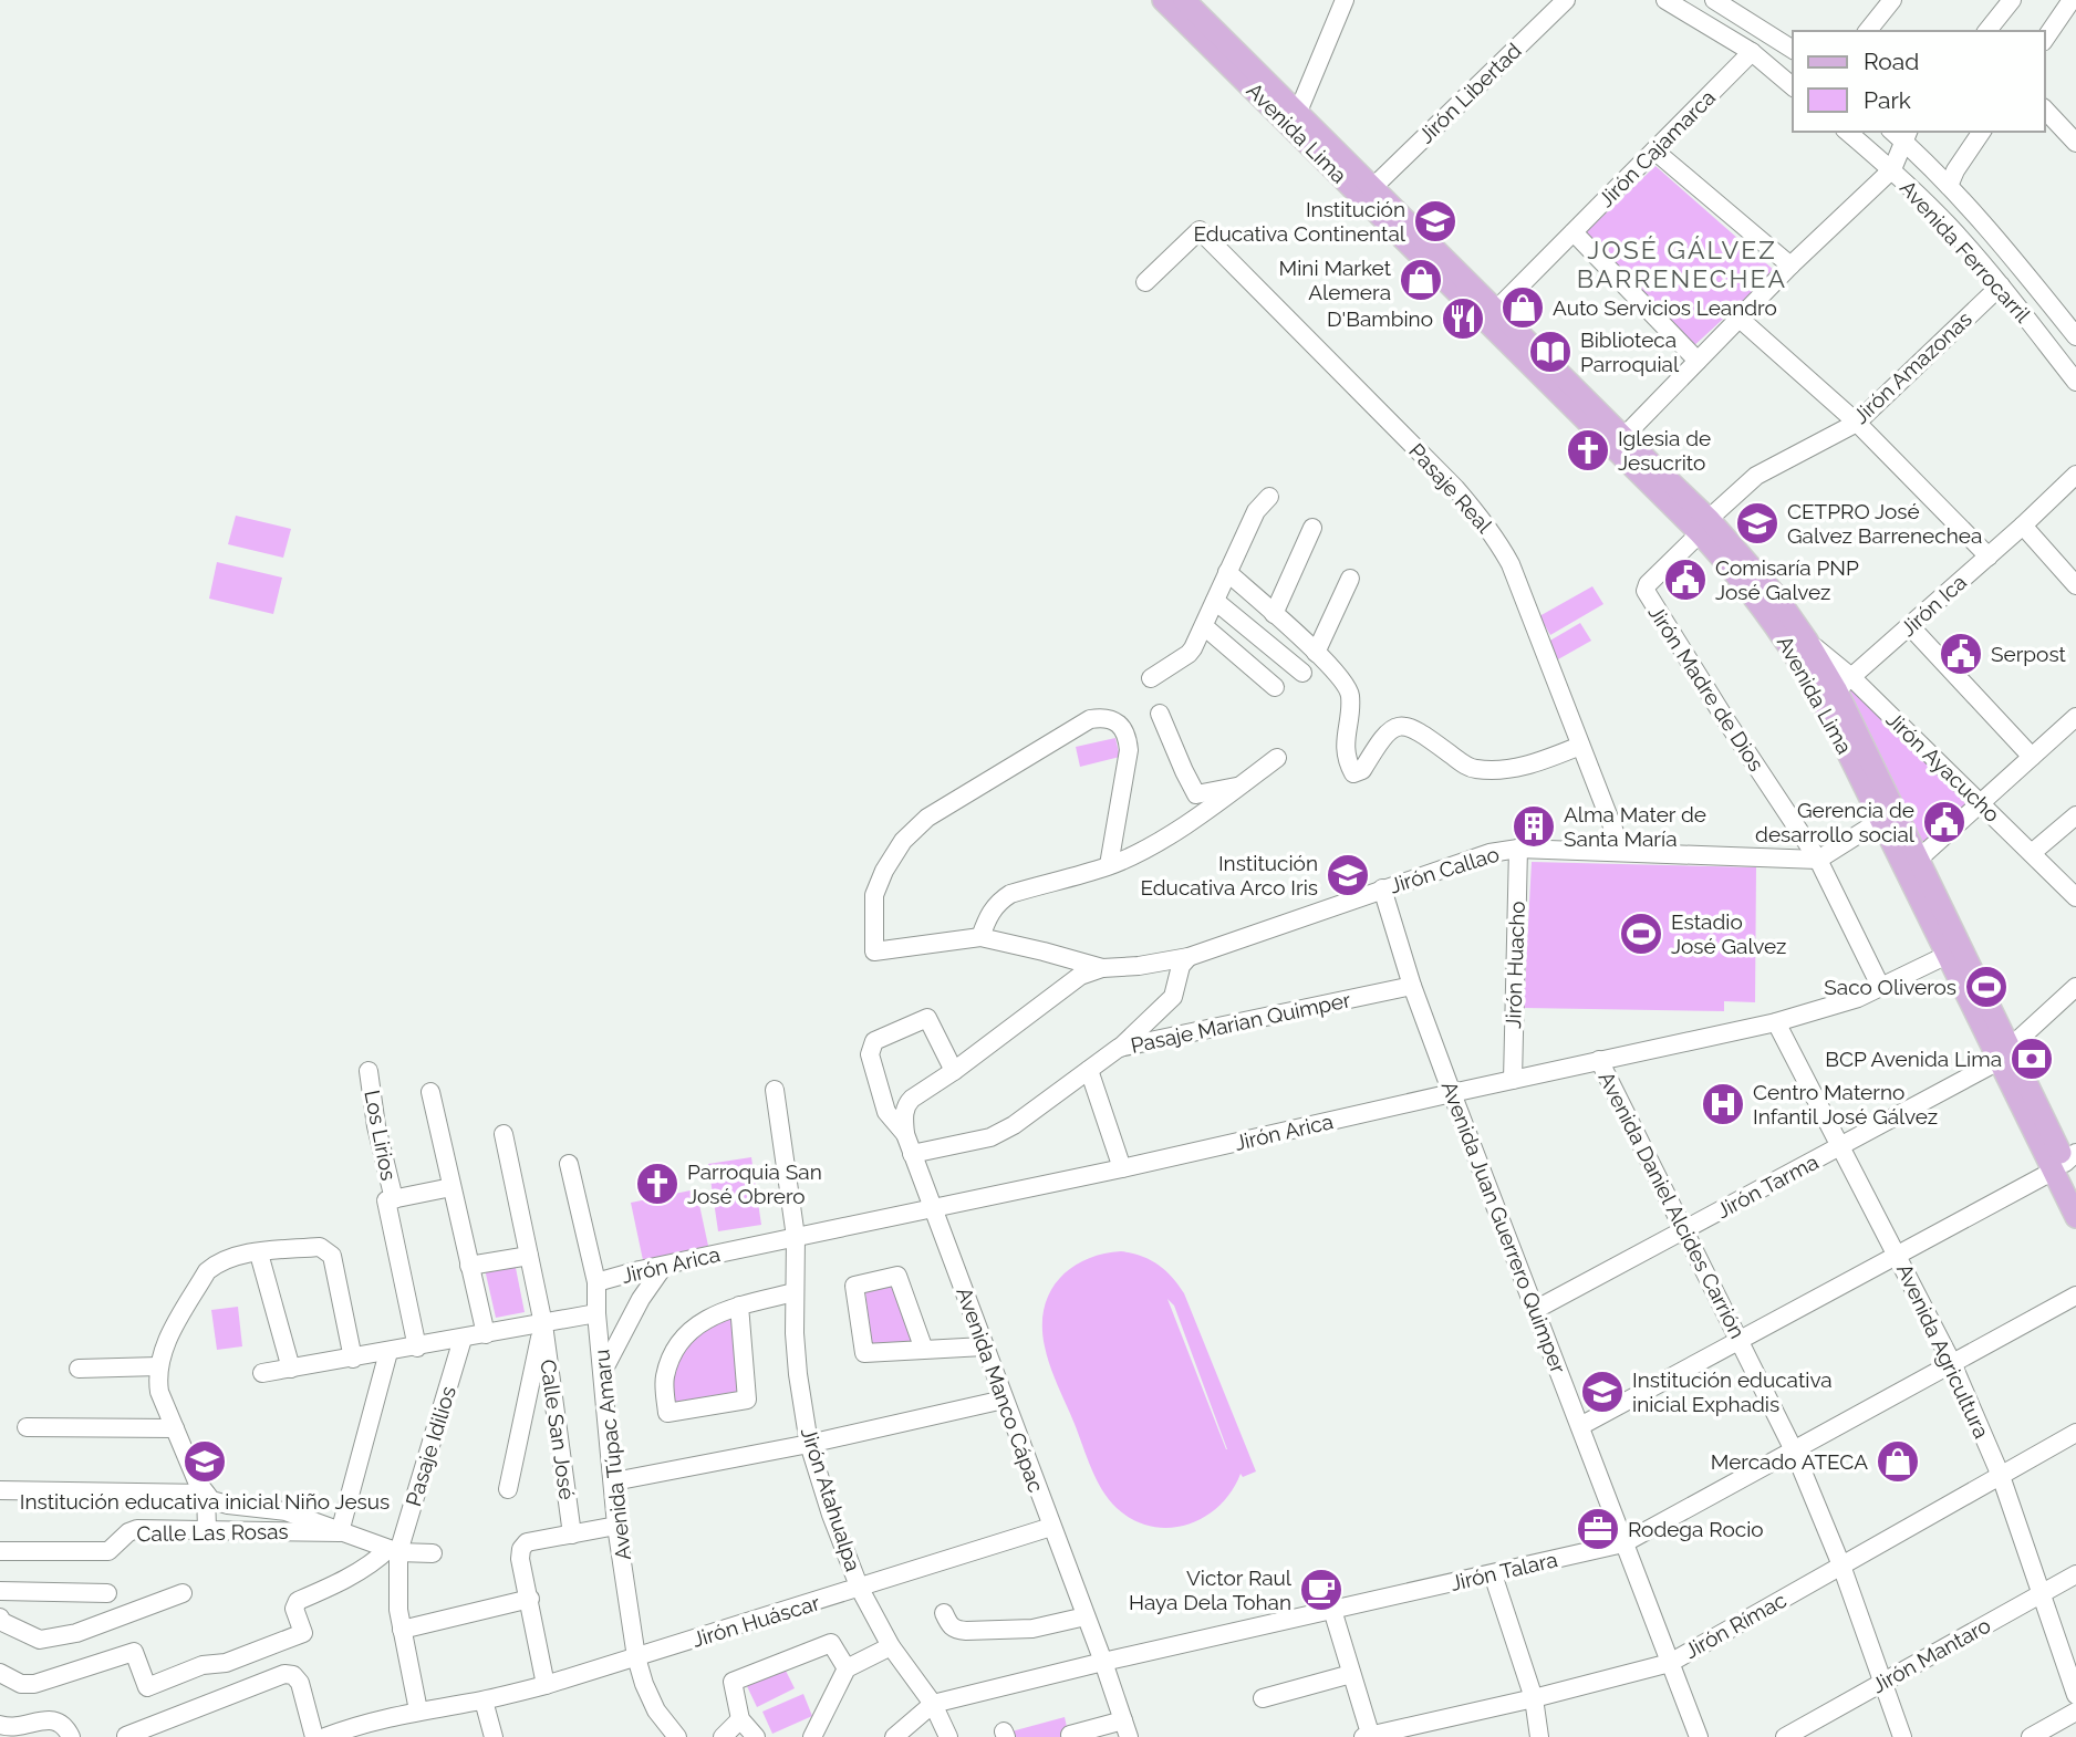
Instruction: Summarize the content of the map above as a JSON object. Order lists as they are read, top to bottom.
{
  "streets": {
    "main road": ["Avenida Lima"],
    "street": [
      "Jirón Libertad",
      "Jirón Cajamarca",
      "Avenida Ferrocarril",
      "Jirón Amazonas",
      "Pasaje Real",
      "Jirón Ica",
      "Jirón Madre de Dios",
      "Jirón Ayacucho",
      "Jirón Callao",
      "Jirón Huacho",
      "Pasaje Marian Quimper",
      "Jirón Arica",
      "Los Lirios",
      "Jirón Tarma",
      "Avenida Daniel Alcides Carrión",
      "Avenida Juan Guerrero Quimper",
      "Avenida Agricultura",
      "Avenida Manco Cápac",
      "Calle San José",
      "Pasaje Idilios",
      "Avenida Túpac Amaru",
      "Jirón Atahualpa",
      "Calle Las Rosas",
      "Jirón Talara",
      "Jirón Huáscar",
      "Jirón Rímac",
      "Jirón Mantaro"
    ]
  },
  "crossings": [
    ["Jirón Libertad", "Avenida Lima"],
    ["Avenida Lima", "Jirón Cajamarca"],
    ["Avenida Lima", "Jirón Amazonas"],
    ["Avenida Lima", "Jirón Ica"],
    ["Avenida Lima", "Jirón Ayacucho"],
    ["Avenida Lima", "Jirón Arica"],
    ["Avenida Lima", "Jirón Tarma"],
    ["Avenida Ferrocarril", "Jirón Amazonas"],
    ["Jirón Amazonas", "Jirón Madre de Dios"],
    ["Pasaje Real", "Jirón Callao"],
    ["Jirón Ica", "Jirón Ayacucho"],
    ["Jirón Madre de Dios", "Jirón Callao"],
    ["Jirón Madre de Dios", "Jirón Arica"],
    ["Jirón Callao", "Jirón Huacho"],
    ["Jirón Callao", "Avenida Juan Guerrero Quimper"],
    ["Jirón Huacho", "Jirón Arica"],
    ["Pasaje Marian Quimper", "Avenida Juan Guerrero Quimper"],
    ["Pasaje Marian Quimper", "Avenida Manco Cápac"],
    ["Jirón Arica", "Avenida Daniel Alcides Carrión"],
    ["Jirón Arica", "Avenida Juan Guerrero Quimper"],
    ["Jirón Arica", "Avenida Agricultura"],
    ["Jirón Arica", "Avenida Manco Cápac"],
    ["Jirón Arica", "Avenida Túpac Amaru"],
    ["Jirón Arica", "Jirón Atahualpa"],
    ["Jirón Tarma", "Avenida Daniel Alcides Carrión"],
    ["Jirón Tarma", "Avenida Juan Guerrero Quimper"],
    ["Jirón Tarma", "Avenida Agricultura"],
    ["Avenida Daniel Alcides Carrión", "Jirón Talara"],
    ["Avenida Daniel Alcides Carrión", "Jirón Rímac"],
    ["Avenida Daniel Alcides Carrión", "Jirón Mantaro"],
    ["Avenida Juan Guerrero Quimper", "Jirón Talara"],
    ["Avenida Juan Guerrero Quimper", "Jirón Rímac"],
    ["Avenida Agricultura", "Jirón Talara"],
    ["Avenida Agricultura", "Jirón Rímac"],
    ["Avenida Agricultura", "Jirón Mantaro"],
    ["Avenida Manco Cápac", "Jirón Talara"],
    ["Avenida Manco Cápac", "Jirón Huáscar"],
    ["Pasaje Idilios", "Jirón Huáscar"],
    ["Avenida Túpac Amaru", "Jirón Huáscar"],
    ["Jirón Atahualpa", "Jirón Talara"],
    ["Jirón Atahualpa", "Jirón Huáscar"]
  ],
  "districts": ["JOSÉ GÁLVEZ BARRENECHEA"],
  "places": {
    "school or university": [
      "Institución Educativa Continental",
      "CETPRO José Galvez Barrenechea",
      "Institución Educativa Arco Iris",
      "Institución educativa inicial Exphadis",
      "Institución educativa inicial Niño Jesus"
    ],
    "shop": ["Mini Market Alemera", "Auto Servicios Leandro", "Mercado ATECA"],
    "restaurant": ["D'Bambino"],
    "library": ["Biblioteca Parroquial"],
    "church": ["Iglesia de Jesucrito", "Parroquia San José Obrero"],
    "public building": ["Comisaría PNP José Galvez", "Serpost", "Gerencia de desarrollo social"],
    "building": ["Alma Mater de Santa María"],
    "sports": ["Estadio José Galvez", "Saco Oliveros"],
    "bank": ["BCP Avenida Lima"],
    "hospital": ["Centro Materno Infantil José Gálvez"],
    "office": ["Rodega Rocio"],
    "cafe": ["Victor Raul Haya Dela Tohan"]
  },
  "legend": ["Road", "Park"]
}
